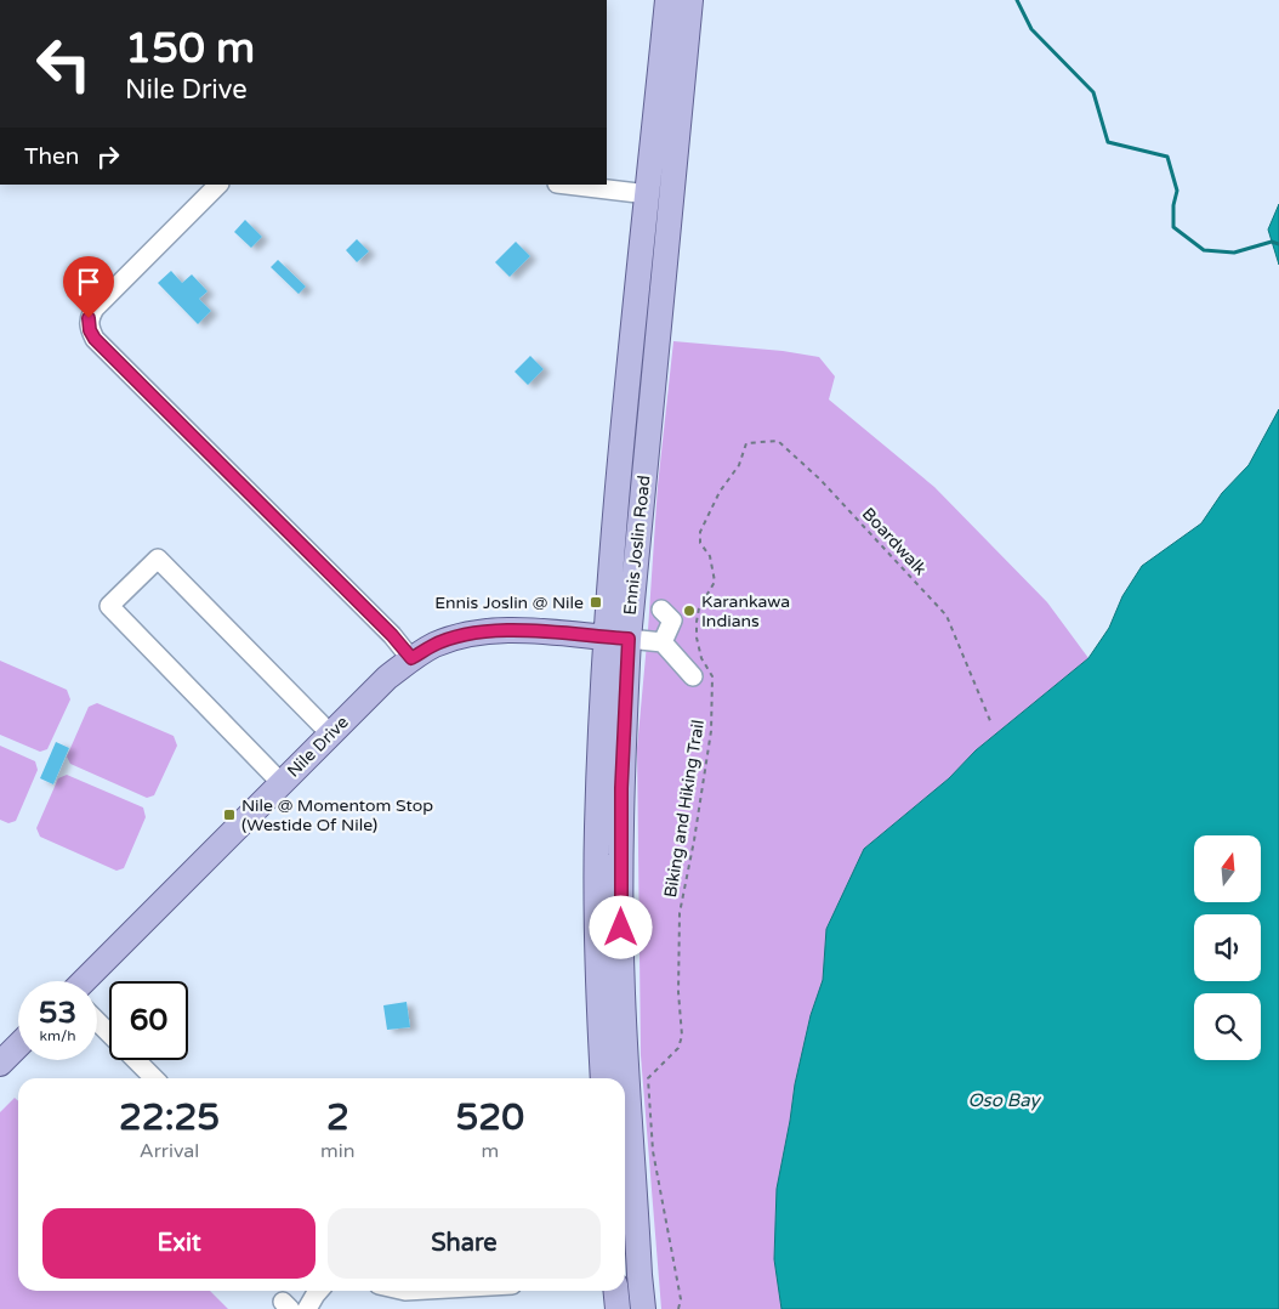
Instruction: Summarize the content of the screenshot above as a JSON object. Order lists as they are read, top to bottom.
{
  "streets": {
    "main road": ["Ennis Joslin Road", "Nile Drive"],
    "path": ["Boardwalk", "Biking and Hiking Trail"]
  },
  "crossings": [
    ["Boardwalk", "Biking and Hiking Trail"],
    ["Ennis Joslin Road", "Nile Drive"]
  ],
  "water": ["Oso Bay"],
  "places": {
    "transit": ["Ennis Joslin @ Nile", "Nile @ Momentom Stop (Westide Of Nile)"],
    "other": ["Karankawa Indians"]
  },
  "north": "top",
  "page": {
    "turn": ["150 m", "Nile Drive"],
    "then": "Then",
    "speed": "53 km/h",
    "limit": "60",
    "eta": [
      "22:25",
      "Arrival",
      "2",
      "min",
      "520",
      "m"
    ],
    "buttons": ["Exit", "Share"]
  }
}
